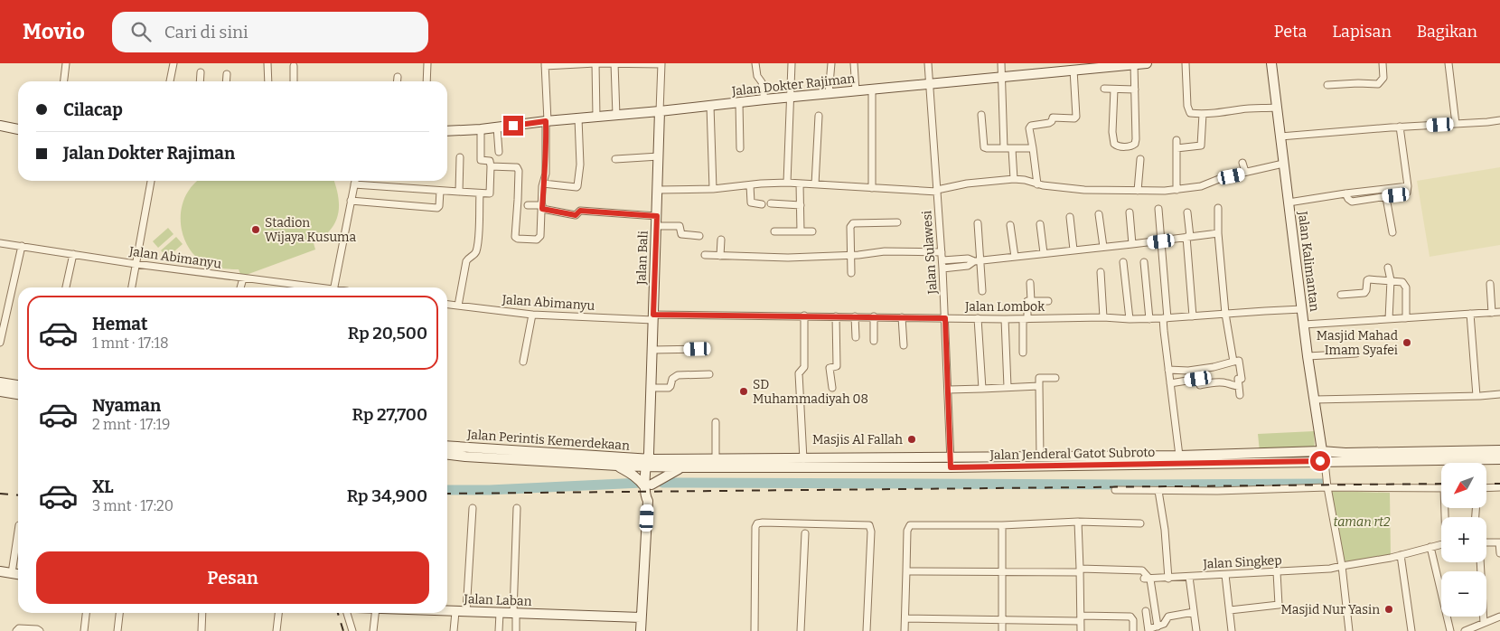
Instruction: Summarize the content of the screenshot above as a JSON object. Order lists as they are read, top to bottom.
{
  "streets": {
    "main road": [
      "Jalan Dokter Rajiman",
      "Jalan Bali",
      "Jalan Kalimantan",
      "Jalan Perintis Kemerdekaan",
      "Jalan Jenderal Gatot Subroto",
      "Jalan Laban"
    ],
    "street": [
      "Jalan Sulawesi",
      "Jalan Abimanyu",
      "Jalan Lombok",
      "Jalan Singkep"
    ]
  },
  "crossings": [
    ["Jalan Dokter Rajiman", "Jalan Sulawesi"],
    ["Jalan Dokter Rajiman", "Jalan Bali"],
    ["Jalan Sulawesi", "Jalan Lombok"],
    ["Jalan Sulawesi", "Jalan Jenderal Gatot Subroto"],
    ["Jalan Abimanyu", "Jalan Bali"],
    ["Jalan Abimanyu", "Jalan Lombok"],
    ["Jalan Bali", "Jalan Lombok"],
    ["Jalan Bali", "Jalan Perintis Kemerdekaan"],
    ["Jalan Bali", "Jalan Jenderal Gatot Subroto"],
    ["Jalan Bali", "Jalan Laban"],
    ["Jalan Kalimantan", "Jalan Lombok"],
    ["Jalan Kalimantan", "Jalan Jenderal Gatot Subroto"],
    ["Jalan Perintis Kemerdekaan", "Jalan Jenderal Gatot Subroto"]
  ],
  "parks": ["taman rt2"],
  "places": [
    "Stadion Wijaya Kusuma",
    "Masjid Mahad Imam Syafei",
    "SD Muhammadiyah 08",
    "Masjis Al Fallah",
    "Masjid Nur Yasin"
  ],
  "north": "bottom left",
  "page": {
    "header": "Movio",
    "search": "Cari di sini",
    "nav": ["Peta", "Lapisan", "Bagikan"],
    "banner": ["Cilacap", "Jalan Dokter Rajiman"],
    "list": [
      {
        "name": "Hemat",
        "note": "1 mnt · 17:18",
        "value": "Rp 20,500"
      },
      {
        "name": "Nyaman",
        "note": "2 mnt · 17:19",
        "value": "Rp 27,700"
      },
      {
        "name": "XL",
        "note": "3 mnt · 17:20",
        "value": "Rp 34,900"
      }
    ],
    "map_buttons": ["+", "−"],
    "buttons": "Pesan"
  }
}
